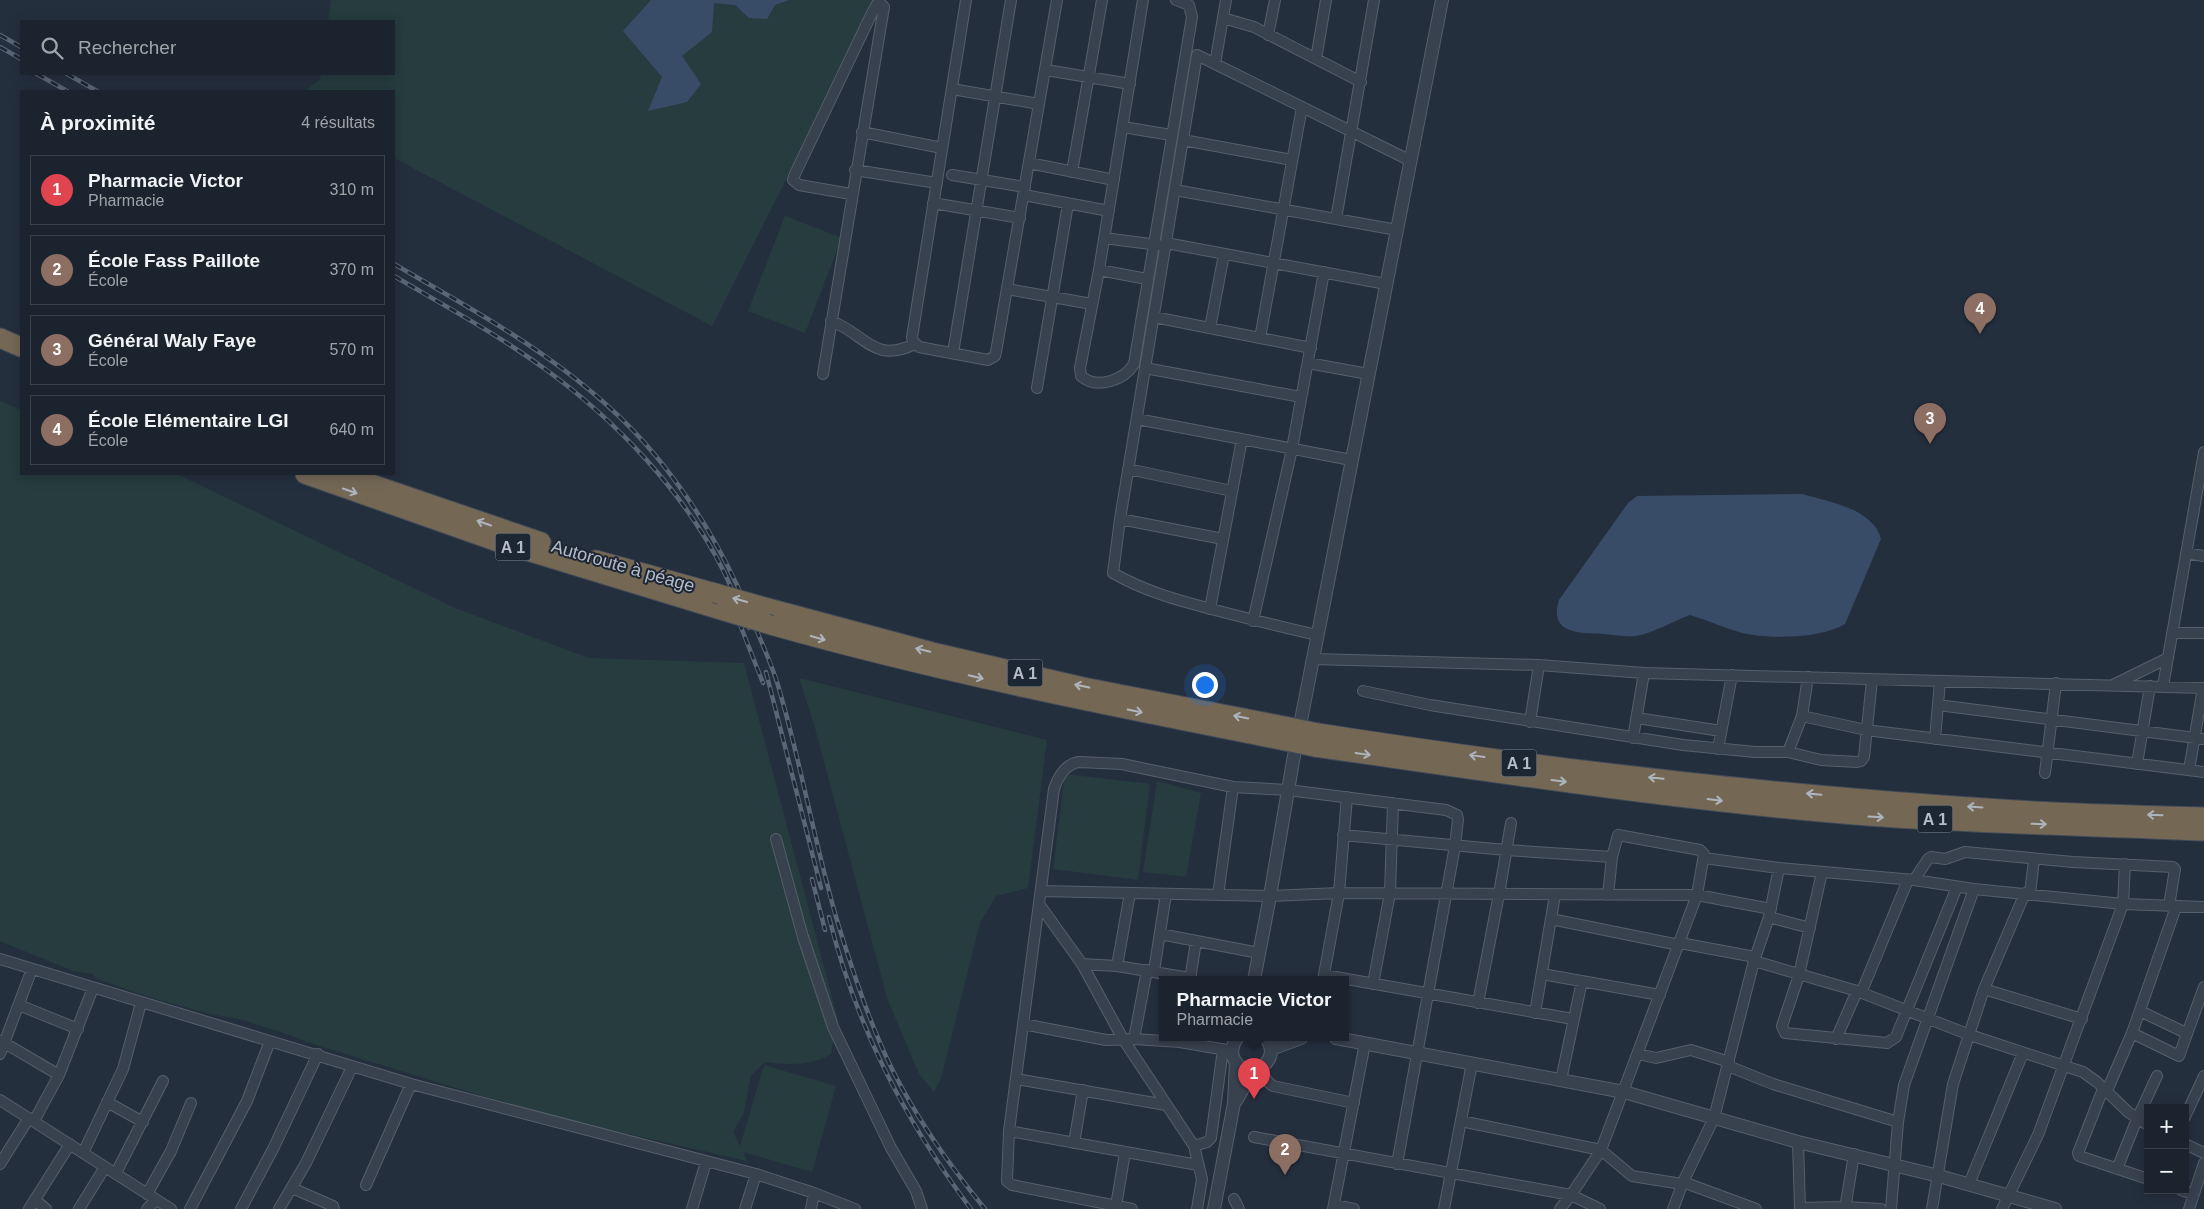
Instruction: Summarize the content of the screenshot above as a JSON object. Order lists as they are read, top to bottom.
{
  "streets": {
    "highway": ["A 1", "Autoroute à péage"]
  },
  "crossings": [
    ["A 1", "Autoroute à péage"]
  ],
  "page": {
    "search": "Rechercher",
    "heading": ["À proximité", "4 résultats"],
    "list": [
      {
        "mark": "1",
        "name": "Pharmacie Victor",
        "note": "Pharmacie",
        "value": "310 m"
      },
      {
        "mark": "2",
        "name": "École Fass Paillote",
        "note": "École",
        "value": "370 m"
      },
      {
        "mark": "3",
        "name": "Général Waly Faye",
        "note": "École",
        "value": "570 m"
      },
      {
        "mark": "4",
        "name": "École Elémentaire LGI",
        "note": "École",
        "value": "640 m"
      }
    ],
    "pins": [
      "4",
      "3",
      "1",
      "2"
    ],
    "popup": ["Pharmacie Victor", "Pharmacie"],
    "map_buttons": ["+", "−"]
  }
}
